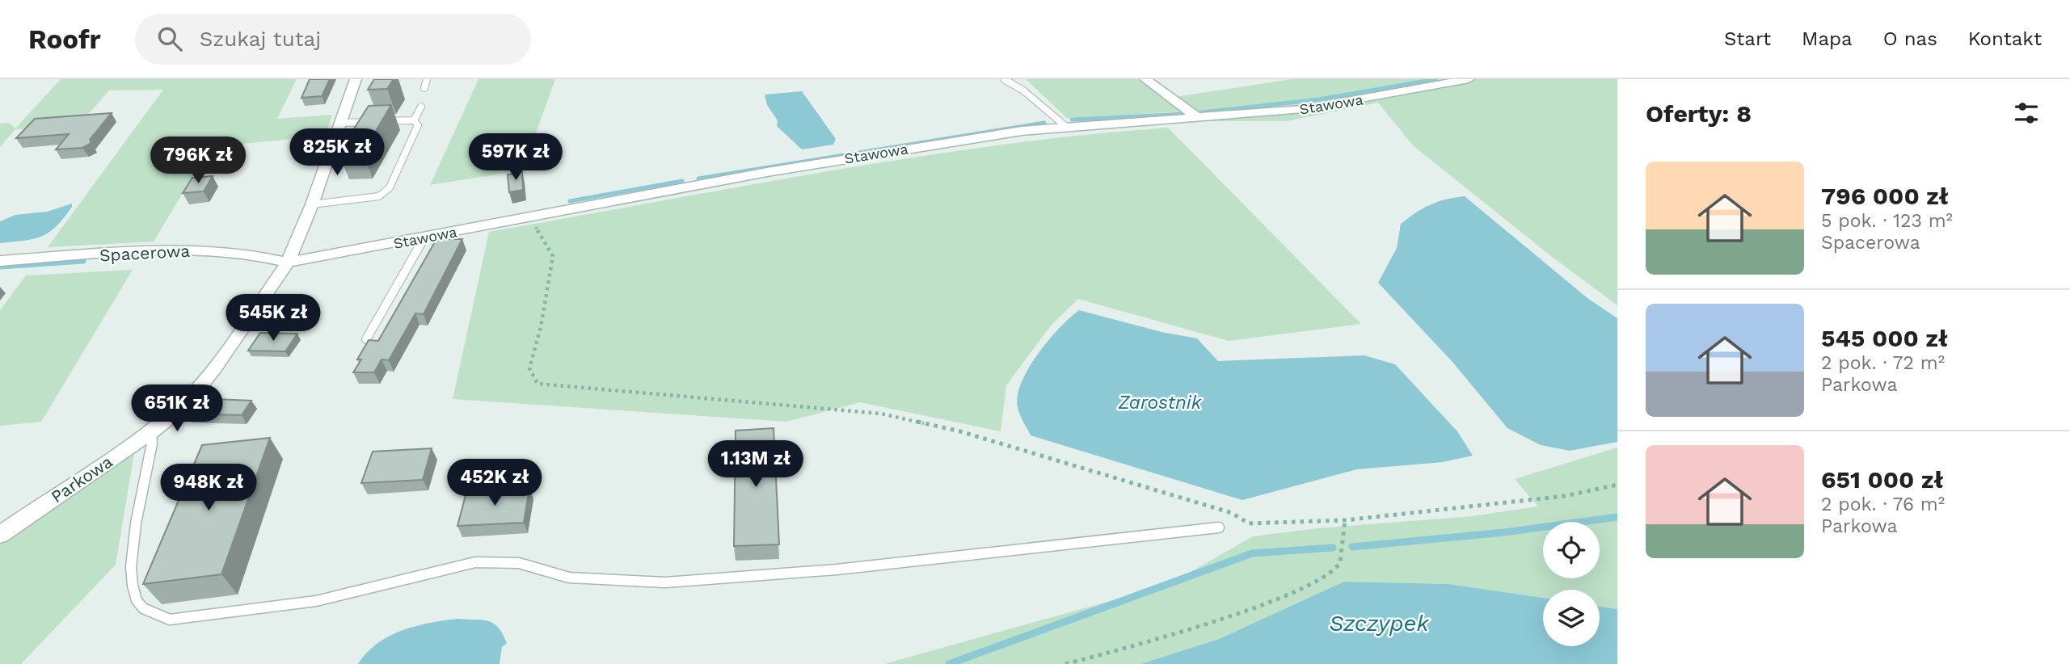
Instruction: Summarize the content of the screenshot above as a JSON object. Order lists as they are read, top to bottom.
{
  "streets": {
    "street": ["Stawowa", "Spacerowa", "Parkowa"]
  },
  "crossings": [
    ["Stawowa", "Spacerowa"],
    ["Stawowa", "Parkowa"],
    ["Spacerowa", "Parkowa"]
  ],
  "water": ["Zarostnik", "Szczypek"],
  "page": {
    "header": "Roofr",
    "search": "Szukaj tutaj",
    "nav": [
      "Start",
      "Mapa",
      "O nas",
      "Kontakt"
    ],
    "heading": "Oferty: 8",
    "price": [
      "825K zł",
      "597K zł",
      "796K zł",
      "545K zł",
      "651K zł",
      "1.13M zł",
      "452K zł",
      "948K zł"
    ],
    "list": [
      {
        "name": "796 000 zł",
        "note": "5 pok. · 123 m² · Spacerowa"
      },
      {
        "name": "545 000 zł",
        "note": "2 pok. · 72 m² · Parkowa"
      },
      {
        "name": "651 000 zł",
        "note": "2 pok. · 76 m² · Parkowa"
      }
    ]
  }
}
